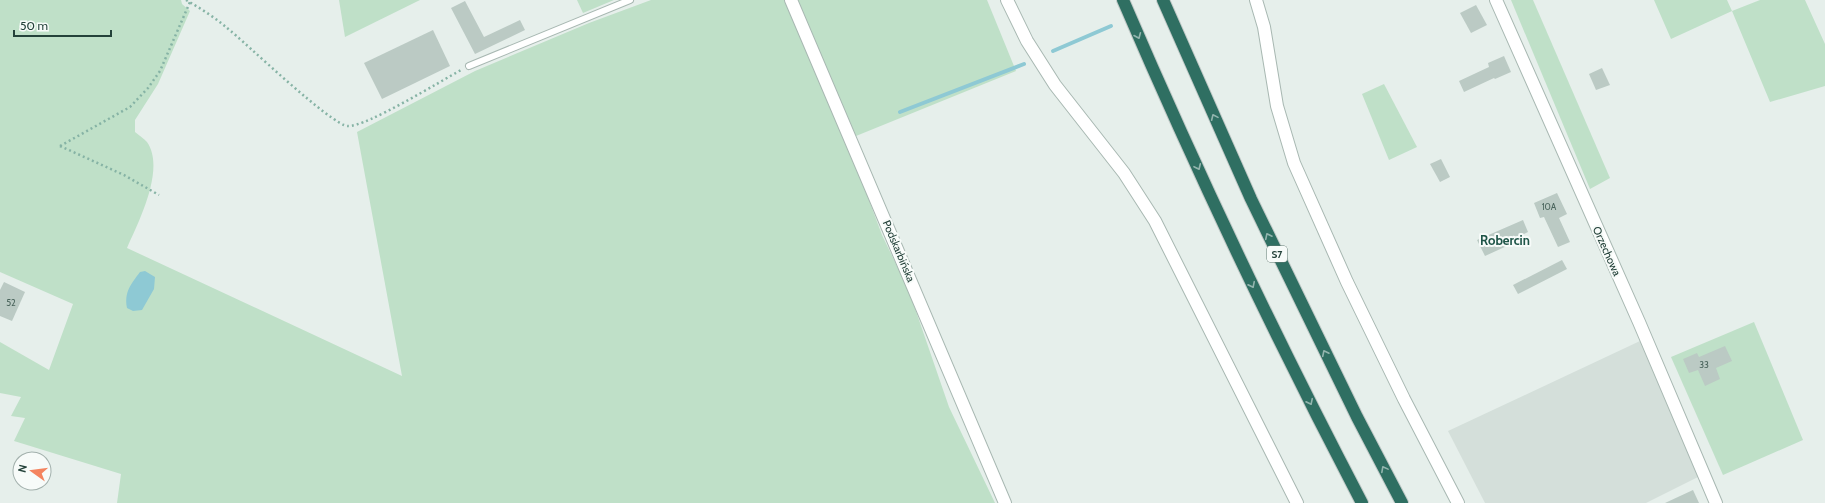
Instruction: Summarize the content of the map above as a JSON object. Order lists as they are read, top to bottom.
{
  "streets": {
    "highway": ["S7"],
    "street": ["Podskarbińska", "Orzechowa"]
  },
  "districts": ["Robercin"],
  "house_numbers": ["10A", "52", "33"],
  "scale_bar": "50 m",
  "north": "left"
}
